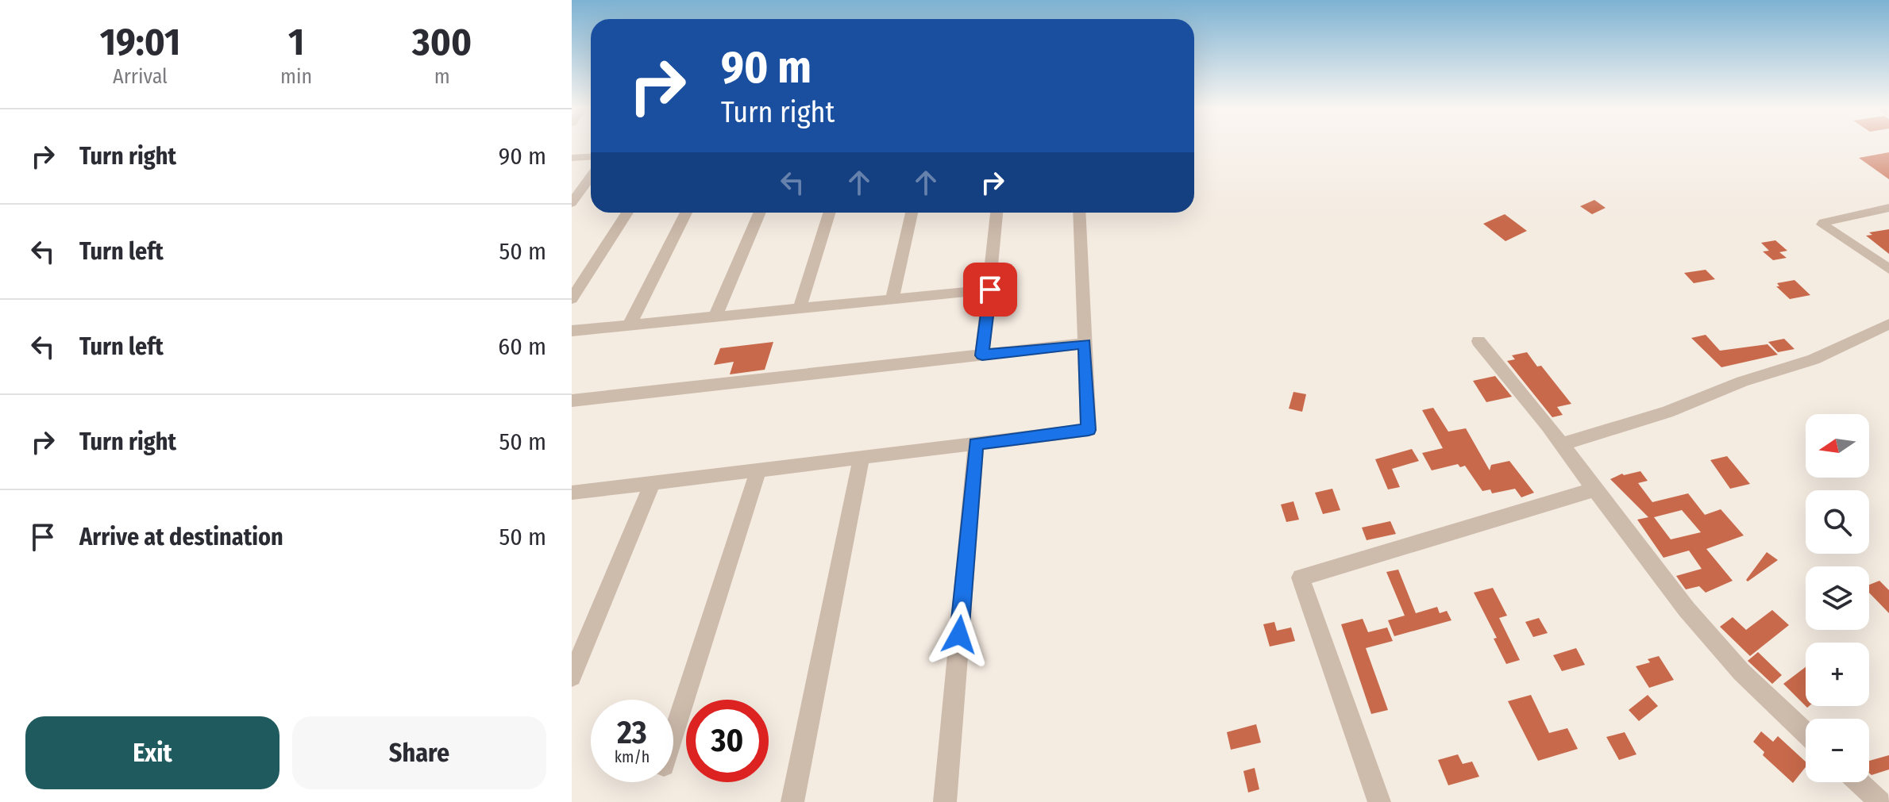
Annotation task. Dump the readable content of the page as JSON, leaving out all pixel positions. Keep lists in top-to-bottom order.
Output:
{
  "north": "left",
  "page": {
    "eta": [
      "19:01",
      "Arrival",
      "1",
      "min",
      "300",
      "m"
    ],
    "turn": ["90 m", "Turn right"],
    "list": [
      {
        "name": "Turn right",
        "value": "90 m"
      },
      {
        "name": "Turn left",
        "value": "50 m"
      },
      {
        "name": "Turn left",
        "value": "60 m"
      },
      {
        "name": "Turn right",
        "value": "50 m"
      },
      {
        "name": "Arrive at destination",
        "value": "50 m"
      }
    ],
    "map_buttons": ["+", "−"],
    "speed": "23 km/h",
    "limit": "30",
    "buttons": ["Exit", "Share"]
  }
}
